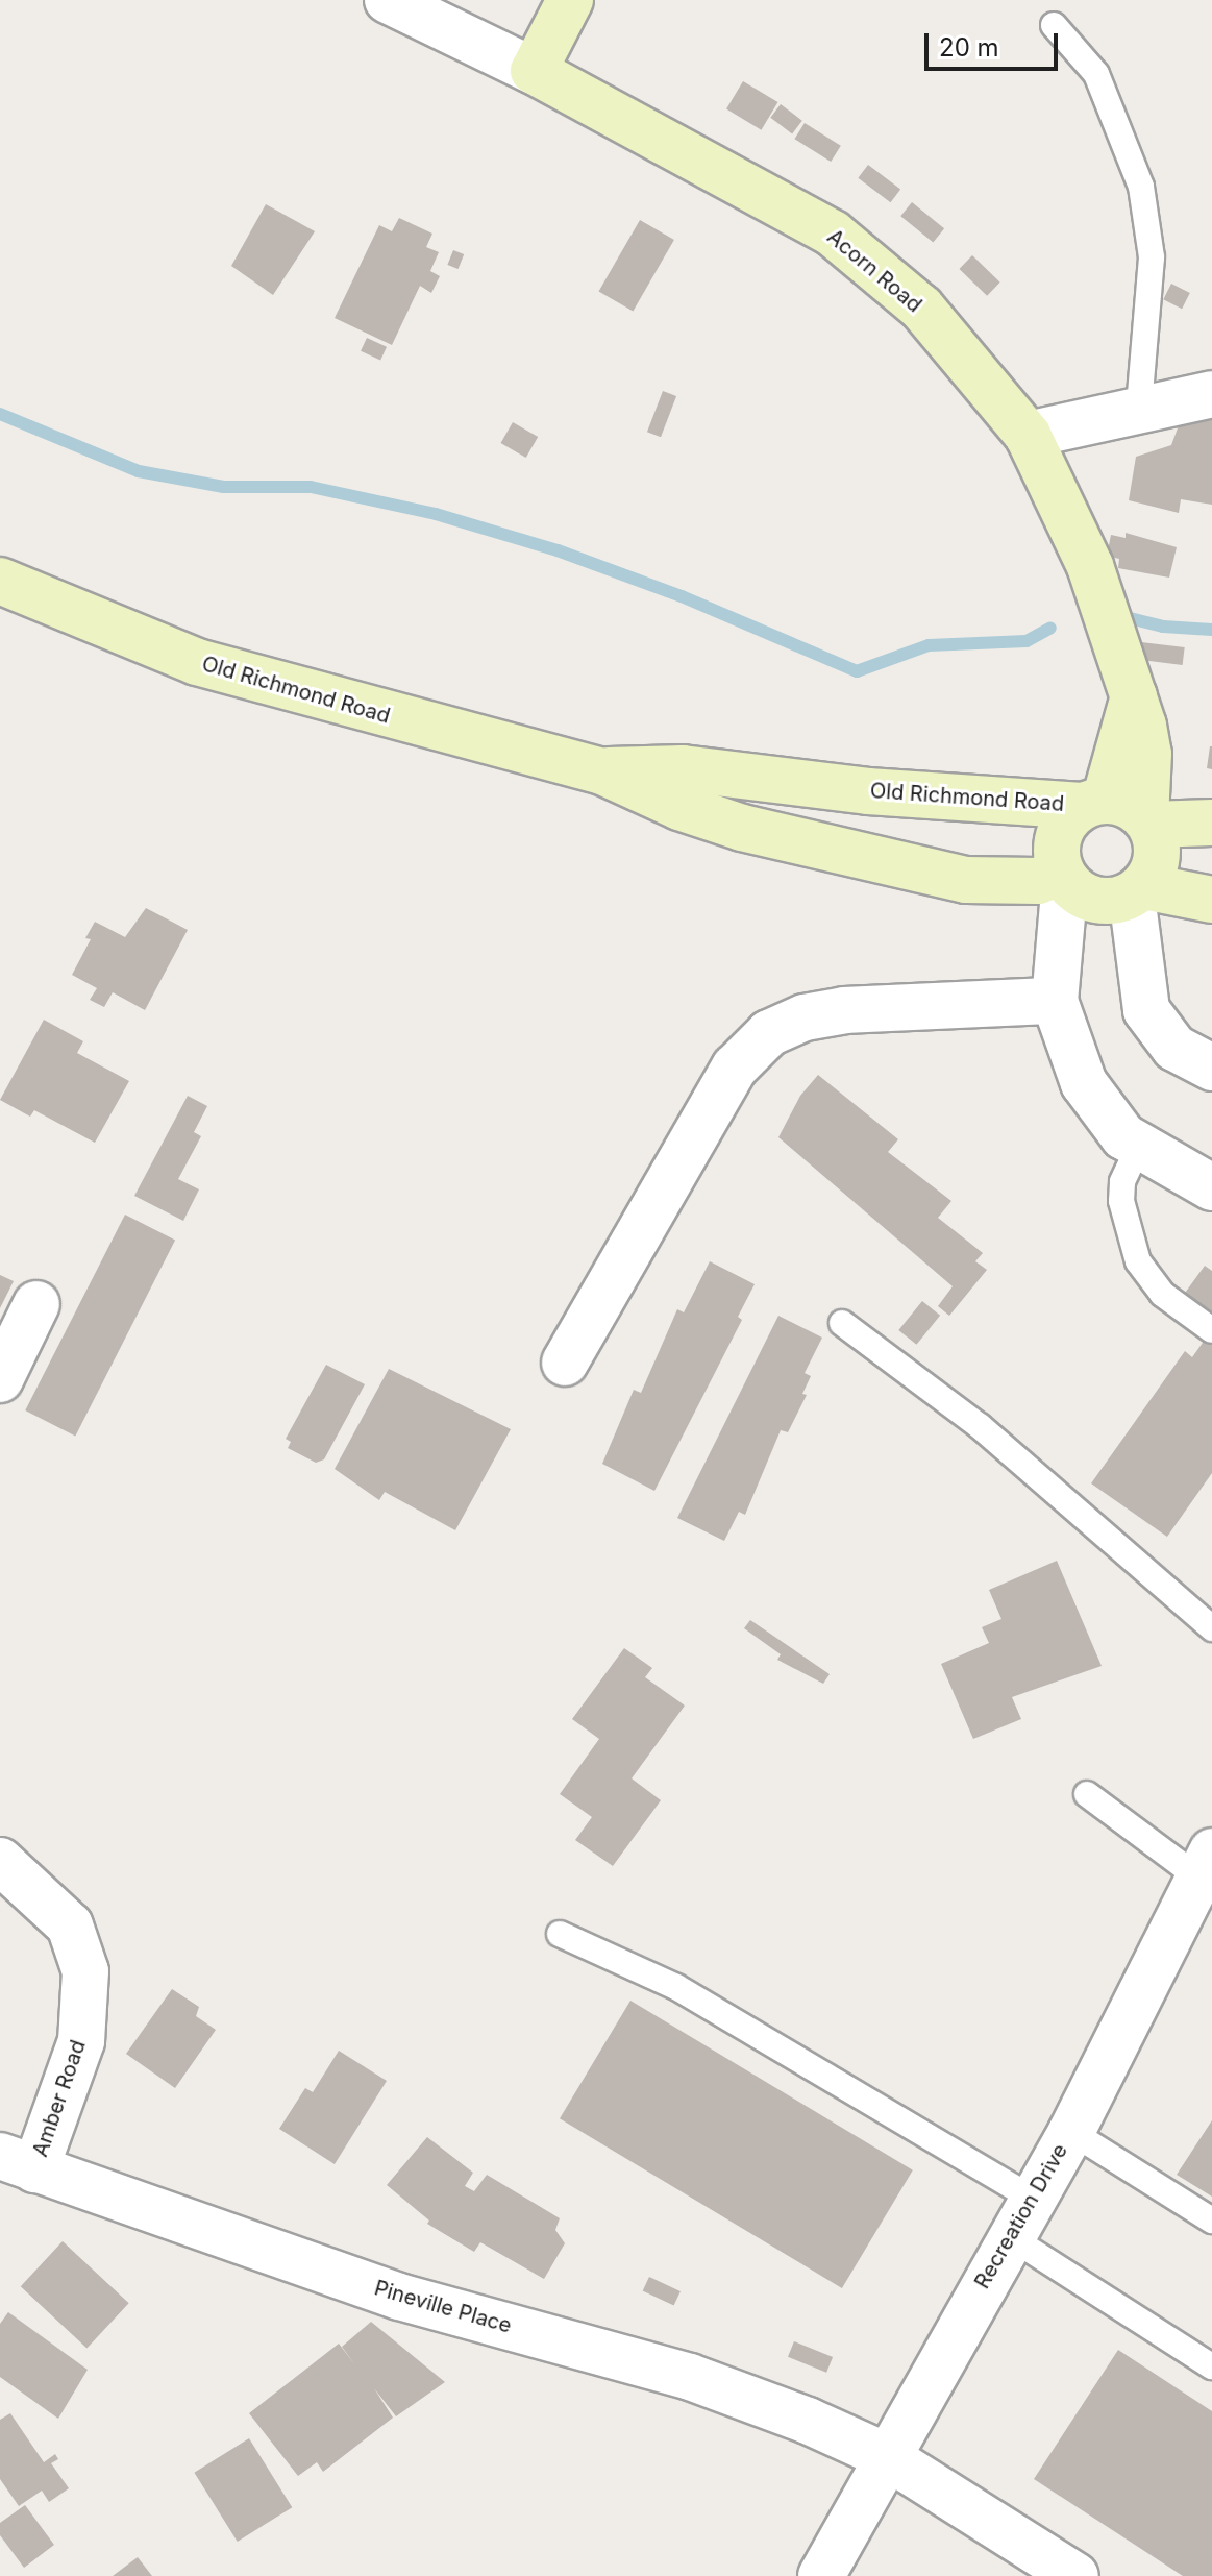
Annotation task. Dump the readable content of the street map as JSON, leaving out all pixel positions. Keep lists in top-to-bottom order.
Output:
{
  "streets": {
    "street": [
      "Acorn Road",
      "Old Richmond Road",
      "Amber Road",
      "Recreation Drive",
      "Pineville Place"
    ]
  },
  "crossings": [
    ["Acorn Road", "Old Richmond Road"],
    ["Amber Road", "Pineville Place"],
    ["Recreation Drive", "Pineville Place"]
  ],
  "scale_bar": "20 m"
}
